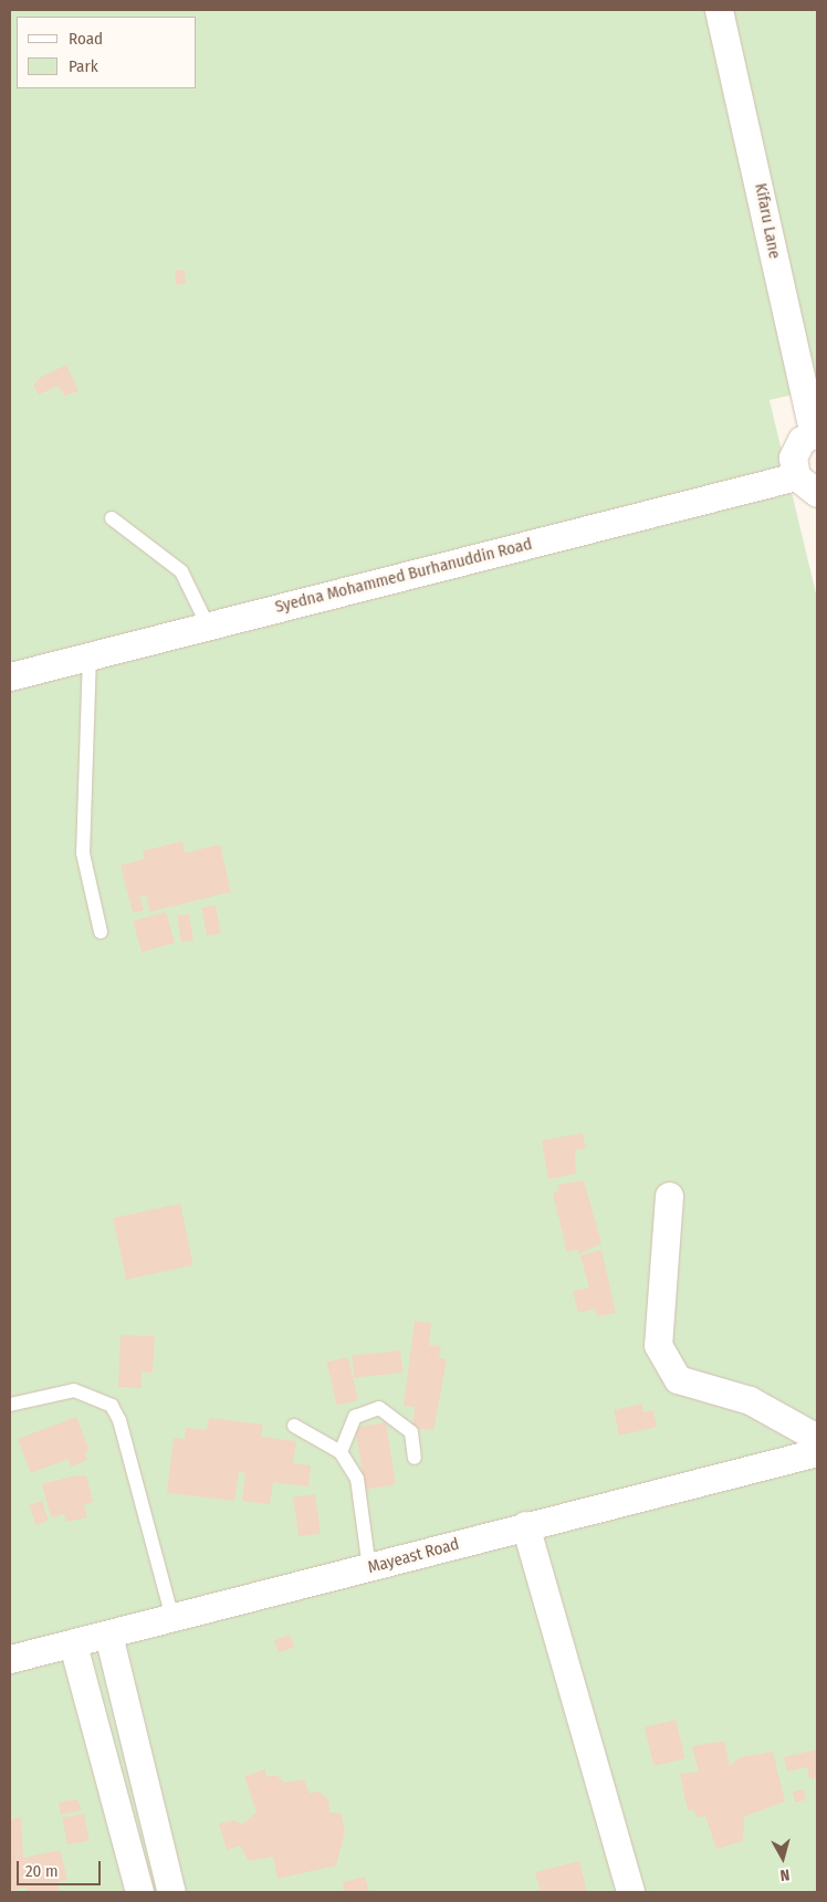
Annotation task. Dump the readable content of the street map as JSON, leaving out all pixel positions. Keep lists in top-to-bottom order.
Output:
{
  "streets": {
    "street": ["Kifaru Lane", "Syedna Mohammed Burhanuddin Road", "Mayeast Road"]
  },
  "legend": ["Road", "Park"],
  "scale_bar": "20 m",
  "north": "bottom"
}
